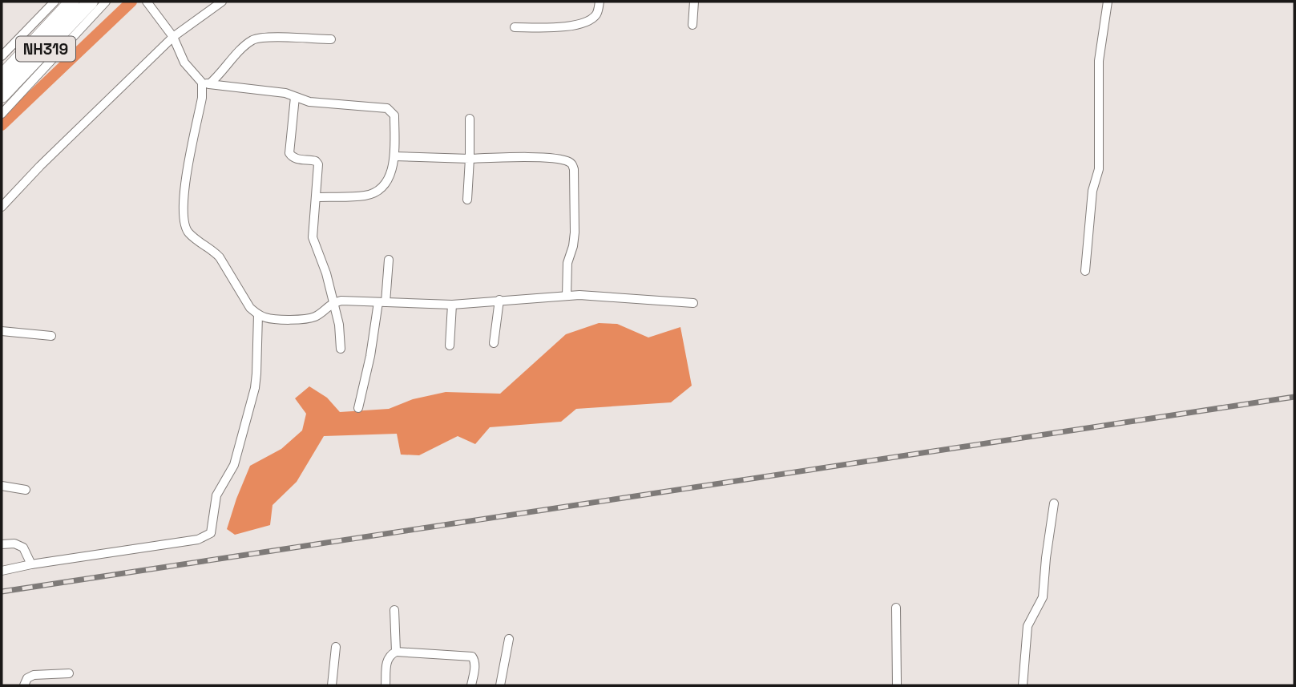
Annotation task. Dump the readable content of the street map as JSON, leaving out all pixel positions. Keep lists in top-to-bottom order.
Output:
{
  "streets": {
    "highway": ["NH319"]
  }
}
